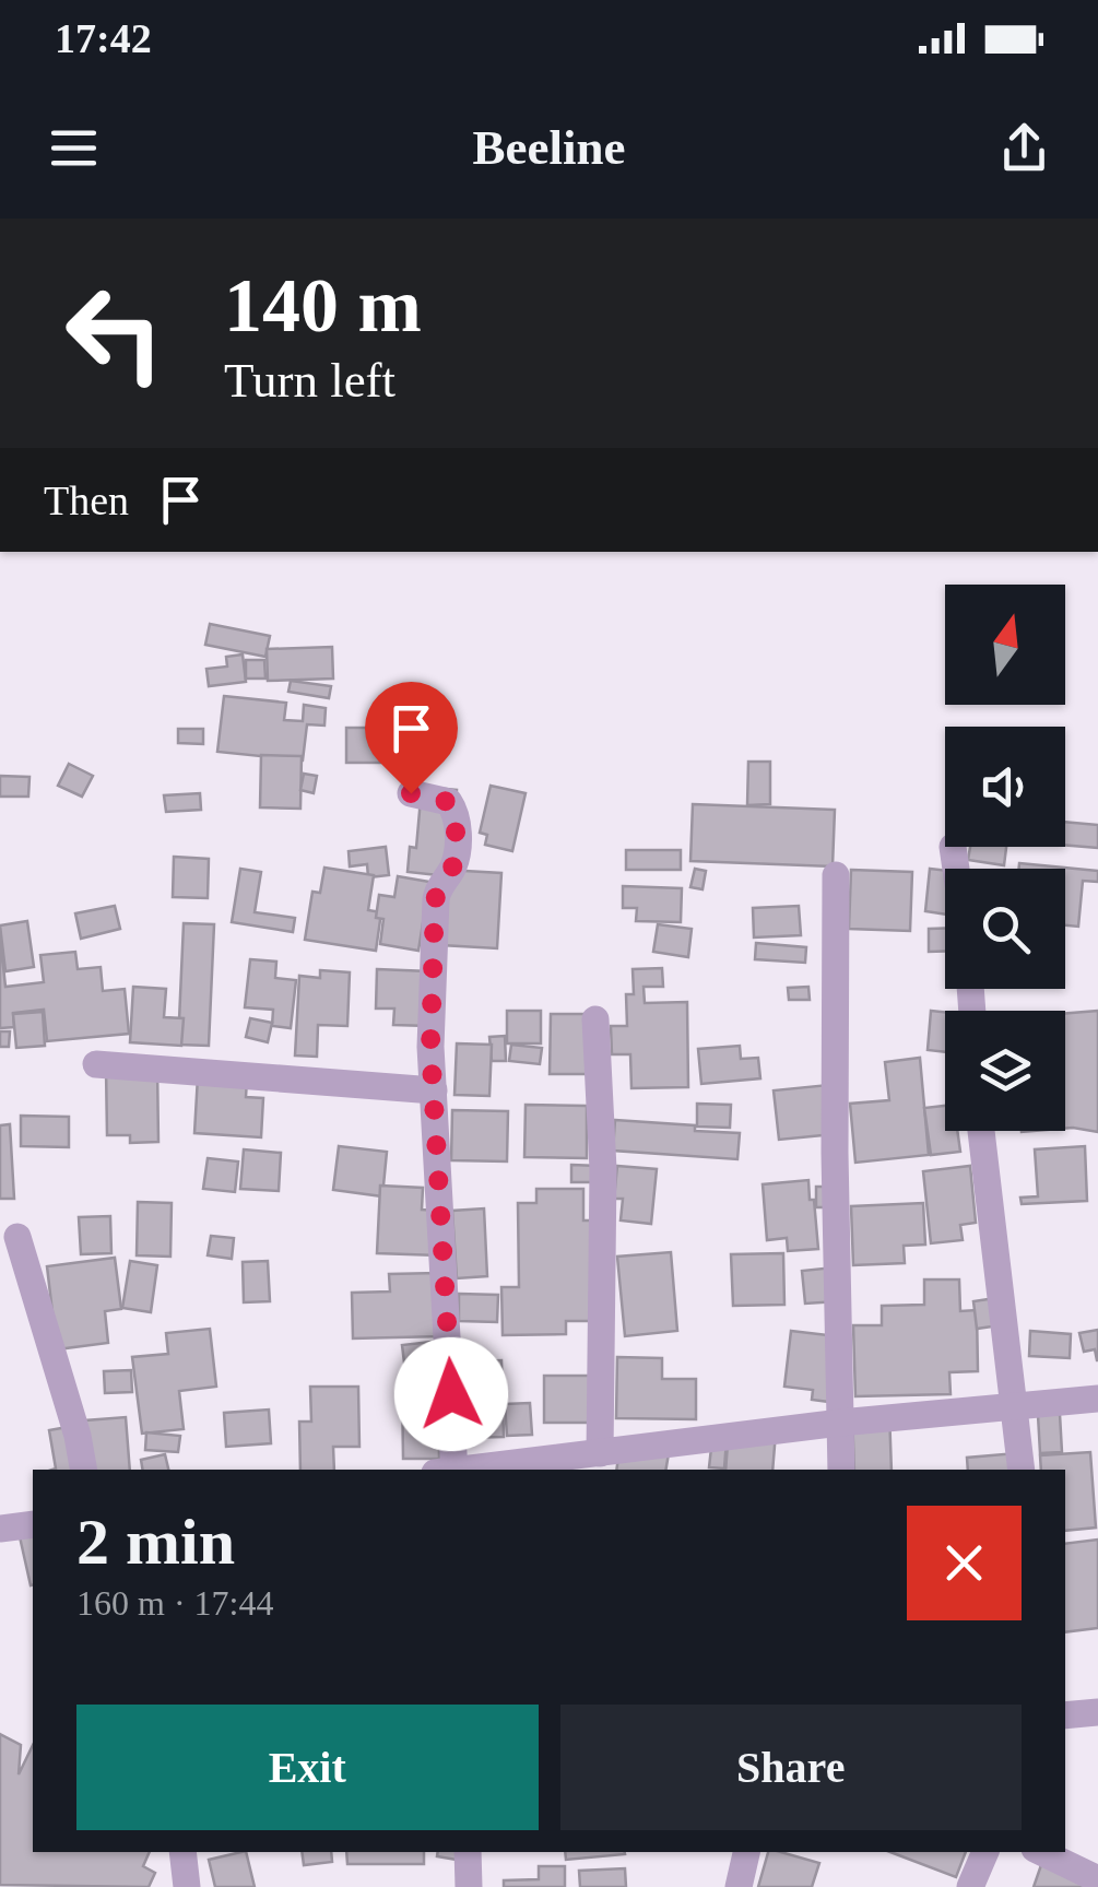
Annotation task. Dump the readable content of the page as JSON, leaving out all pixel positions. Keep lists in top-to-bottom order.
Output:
{
  "north": "top",
  "page": {
    "status": "17:42",
    "header": "Beeline",
    "turn": ["140 m", "Turn left"],
    "then": "Then",
    "heading": ["2 min", "160 m · 17:44"],
    "buttons": ["Exit", "Share"]
  }
}
